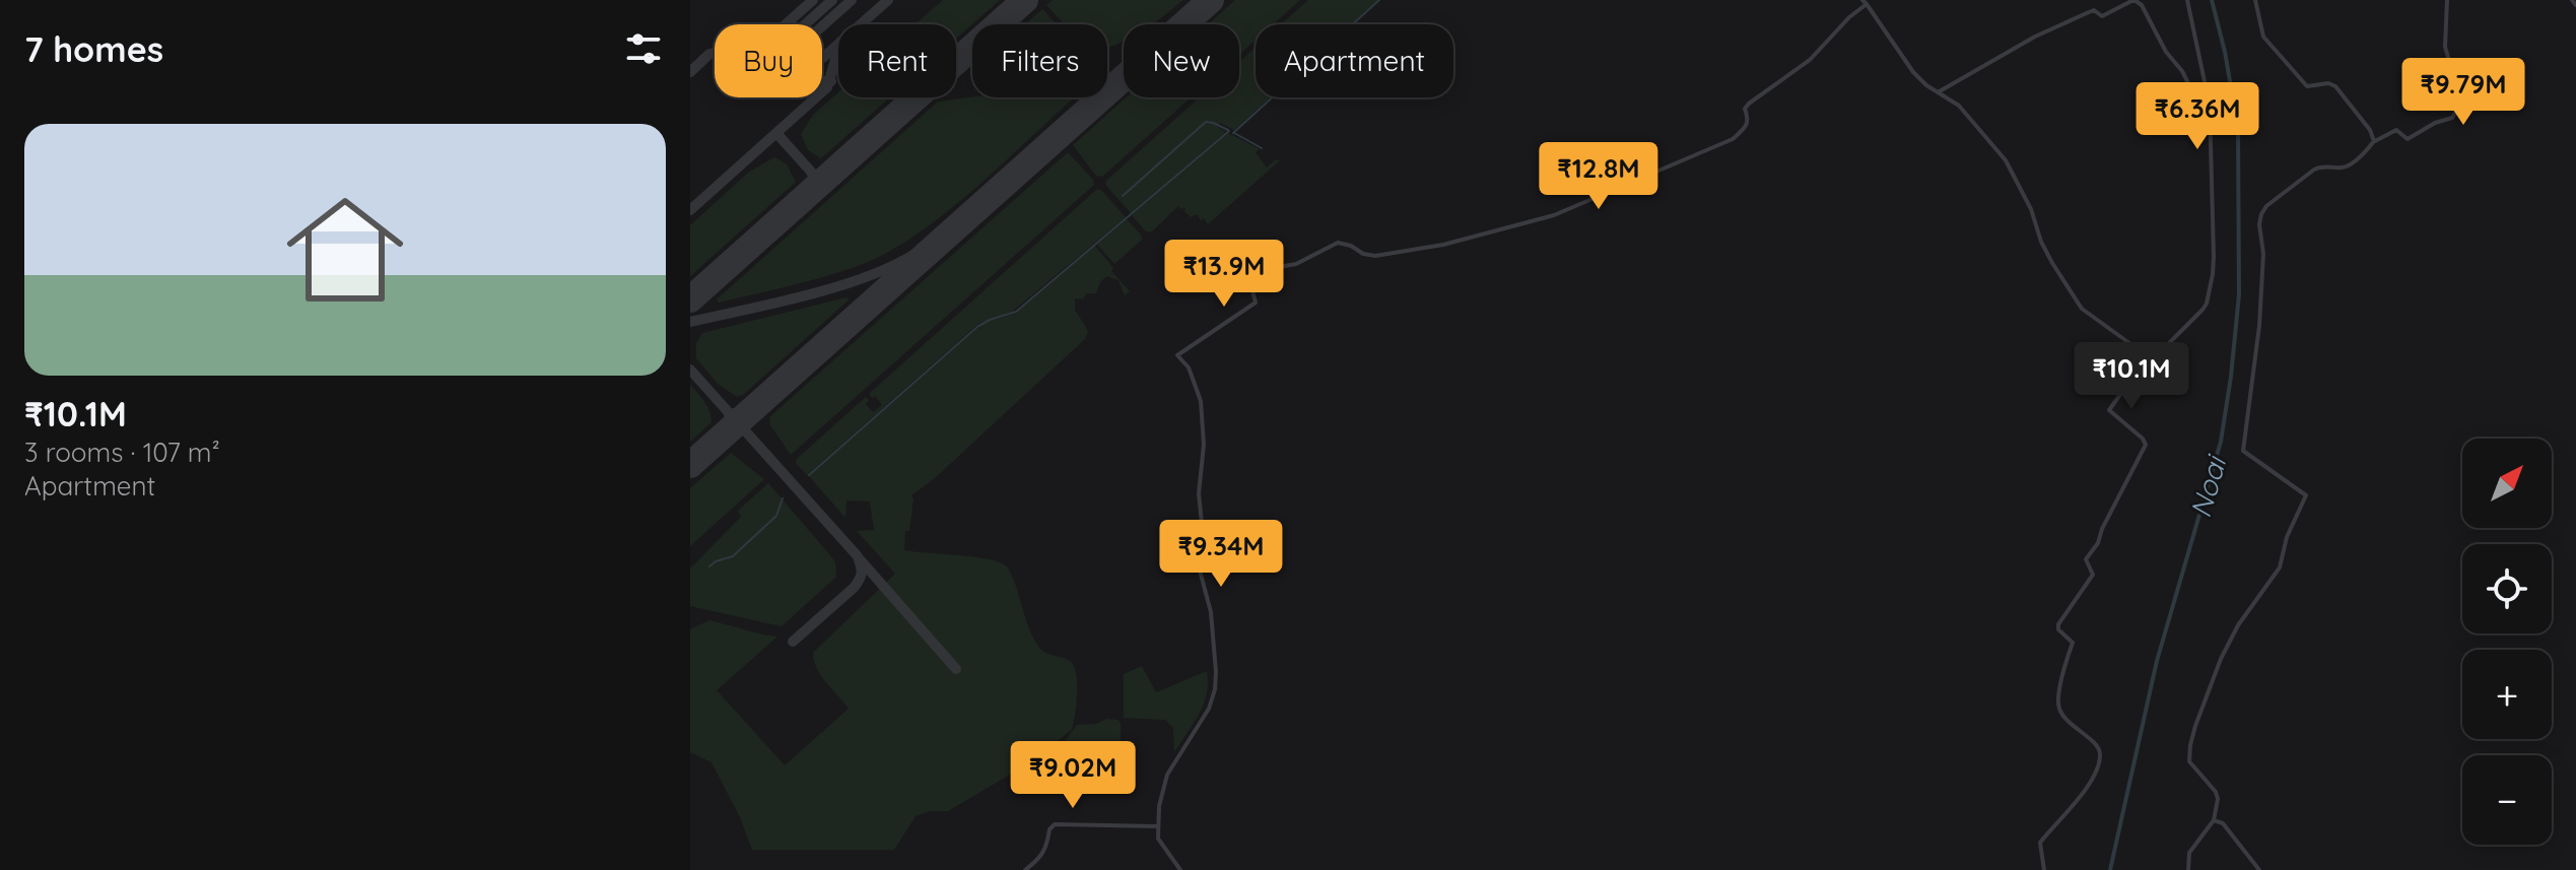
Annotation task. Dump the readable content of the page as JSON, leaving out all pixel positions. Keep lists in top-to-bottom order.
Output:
{
  "water": ["Noai"],
  "north": "top right",
  "page": {
    "heading": "7 homes",
    "chip": [
      "Buy",
      "Rent",
      "Filters",
      "New",
      "Apartment"
    ],
    "price": [
      "₹9.79M",
      "₹6.36M",
      "₹12.8M",
      "₹13.9M",
      "₹10.1M",
      "₹9.34M",
      "₹9.02M"
    ],
    "list": [
      {
        "name": "₹10.1M",
        "note": "3 rooms · 107 m² · Apartment"
      }
    ],
    "map_buttons": ["+", "−"]
  }
}
